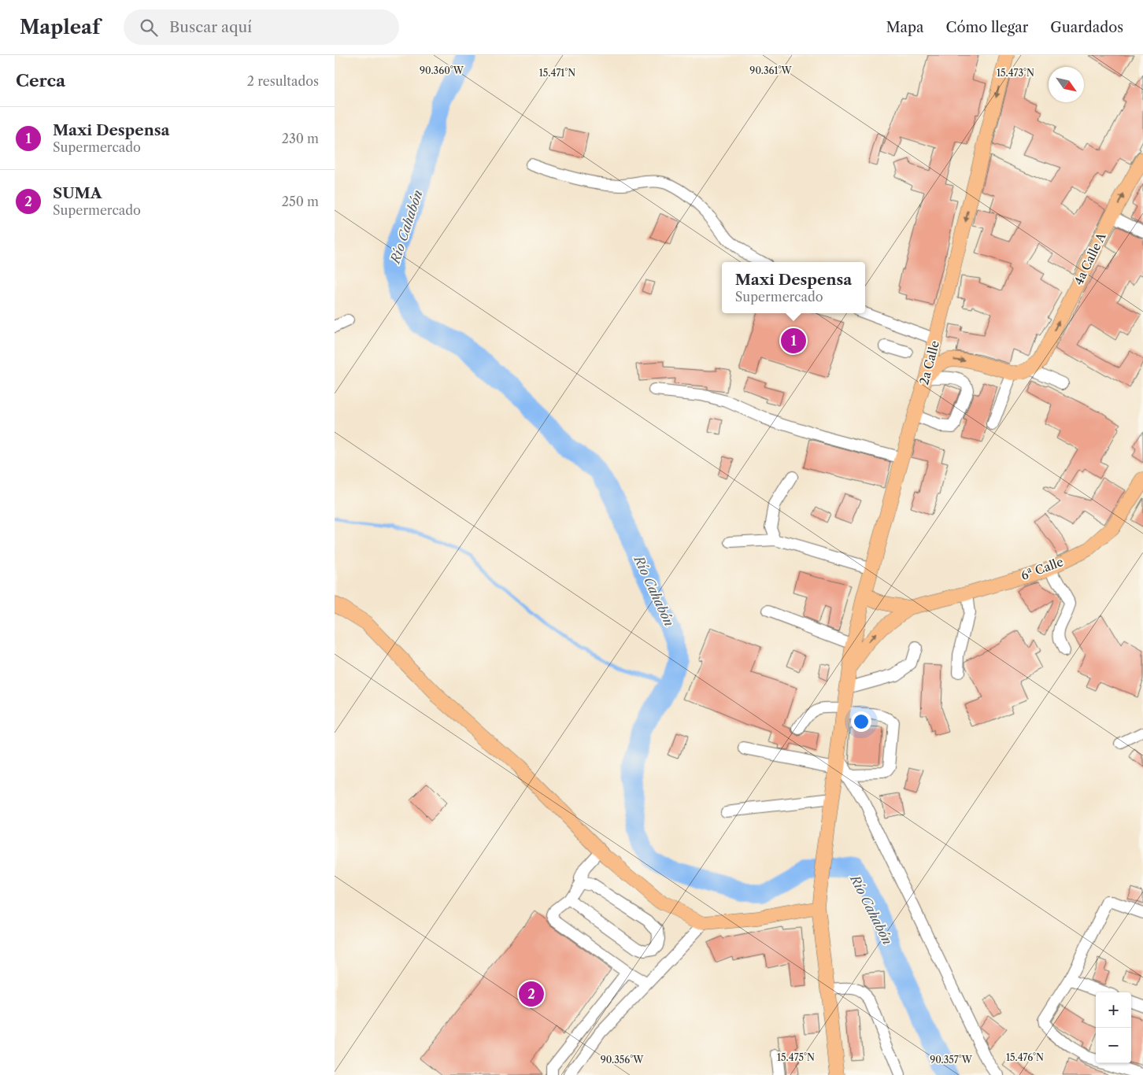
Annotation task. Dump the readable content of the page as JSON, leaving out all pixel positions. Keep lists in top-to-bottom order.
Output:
{
  "streets": {
    "main road": ["4a Calle A", "2a Calle", "6ª Calle"]
  },
  "crossings": [
    ["2a Calle", "6ª Calle"]
  ],
  "one_way": ["4a Calle A"],
  "water": ["Río Cahabón"],
  "north": "bottom right",
  "page": {
    "header": "Mapleaf",
    "search": "Buscar aquí",
    "nav": ["Mapa", "Cómo llegar", "Guardados"],
    "heading": ["Cerca", "2 resultados"],
    "list": [
      {
        "mark": "1",
        "name": "Maxi Despensa",
        "note": "Supermercado",
        "value": "230 m"
      },
      {
        "mark": "2",
        "name": "SUMA",
        "note": "Supermercado",
        "value": "250 m"
      }
    ],
    "popup": ["Maxi Despensa", "Supermercado"],
    "pins": ["1", "2"],
    "map_buttons": ["+", "−"]
  },
  "coordinates": [
    "90.360°W",
    "90.361°W",
    "15.471°N",
    "15.473°N",
    "15.475°N",
    "15.476°N",
    "90.356°W",
    "90.357°W"
  ]
}
